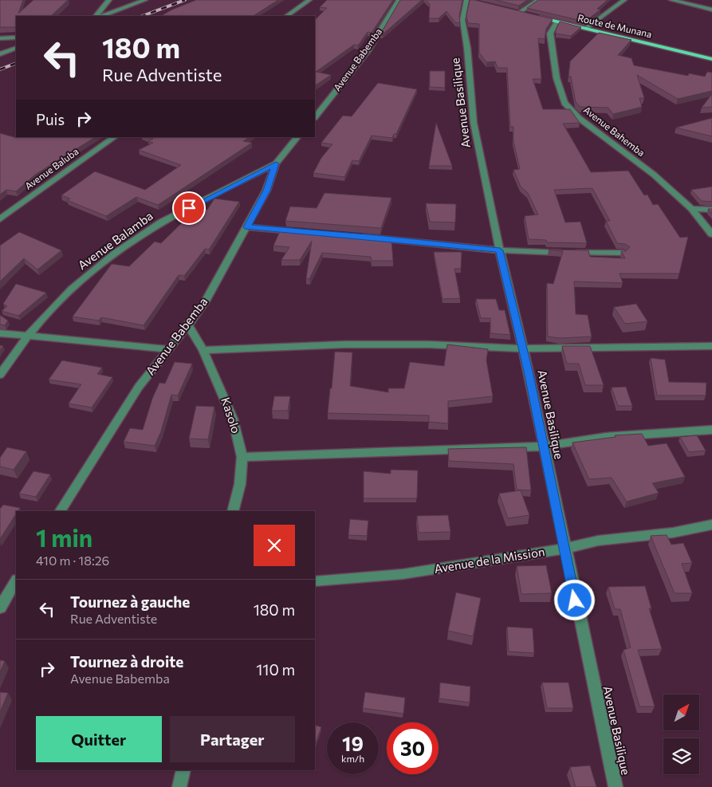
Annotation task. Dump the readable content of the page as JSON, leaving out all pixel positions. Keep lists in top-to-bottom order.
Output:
{
  "streets": {
    "main road": ["Route de Munana"],
    "street": [
      "Avenue Babemba",
      "Avenue Basilique",
      "Avenue Bahemba",
      "Avenue Baluba",
      "Avenue Balamba",
      "Kasolo",
      "Avenue de la Mission"
    ]
  },
  "crossings": [
    ["Route de Munana", "Avenue Bahemba"],
    ["Avenue Babemba", "Avenue Balamba"],
    ["Avenue Babemba", "Kasolo"],
    ["Avenue Basilique", "Avenue de la Mission"]
  ],
  "north": "top right",
  "page": {
    "turn": ["180 m", "Rue Adventiste"],
    "then": "Puis",
    "heading": ["1 min", "410 m · 18:26"],
    "list": [
      {
        "name": "Tournez à gauche",
        "note": "Rue Adventiste",
        "value": "180 m"
      },
      {
        "name": "Tournez à droite",
        "note": "Avenue Babemba",
        "value": "110 m"
      }
    ],
    "buttons": ["Quitter", "Partager"],
    "speed": "19 km/h",
    "limit": "30"
  }
}
